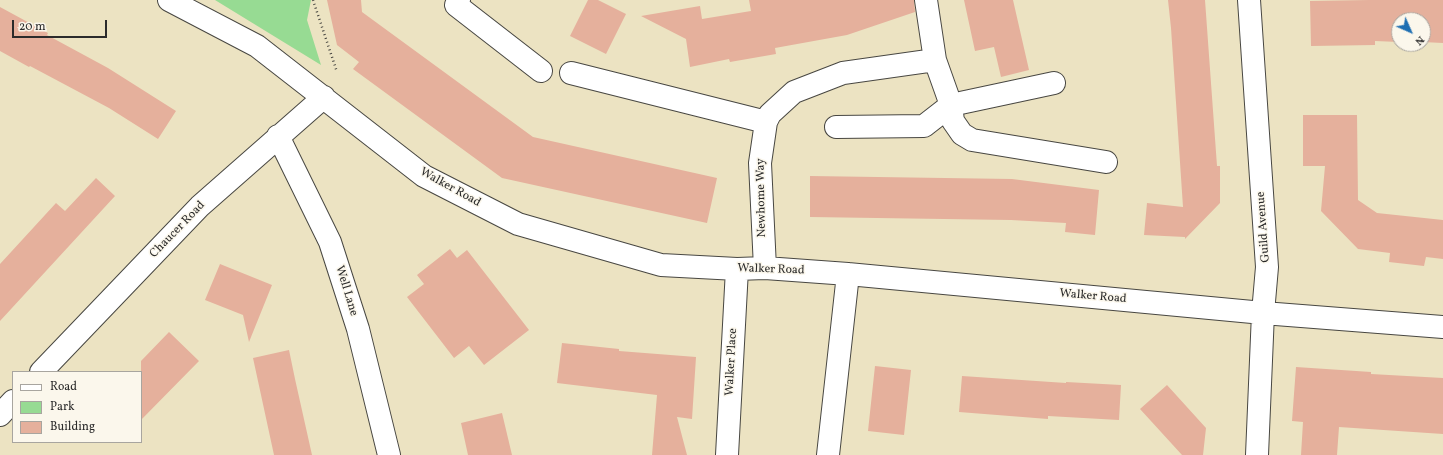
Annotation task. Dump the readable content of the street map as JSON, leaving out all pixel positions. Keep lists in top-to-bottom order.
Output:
{
  "streets": {
    "street": [
      "Walker Road",
      "Newhome Way",
      "Guild Avenue",
      "Chaucer Road",
      "Well Lane",
      "Walker Place"
    ]
  },
  "crossings": [
    ["Walker Road", "Newhome Way"],
    ["Walker Road", "Guild Avenue"],
    ["Walker Road", "Chaucer Road"],
    ["Walker Road", "Walker Place"],
    ["Chaucer Road", "Well Lane"]
  ],
  "legend": ["Road", "Park", "Building"],
  "scale_bar": "20 m",
  "north": "bottom right"
}
